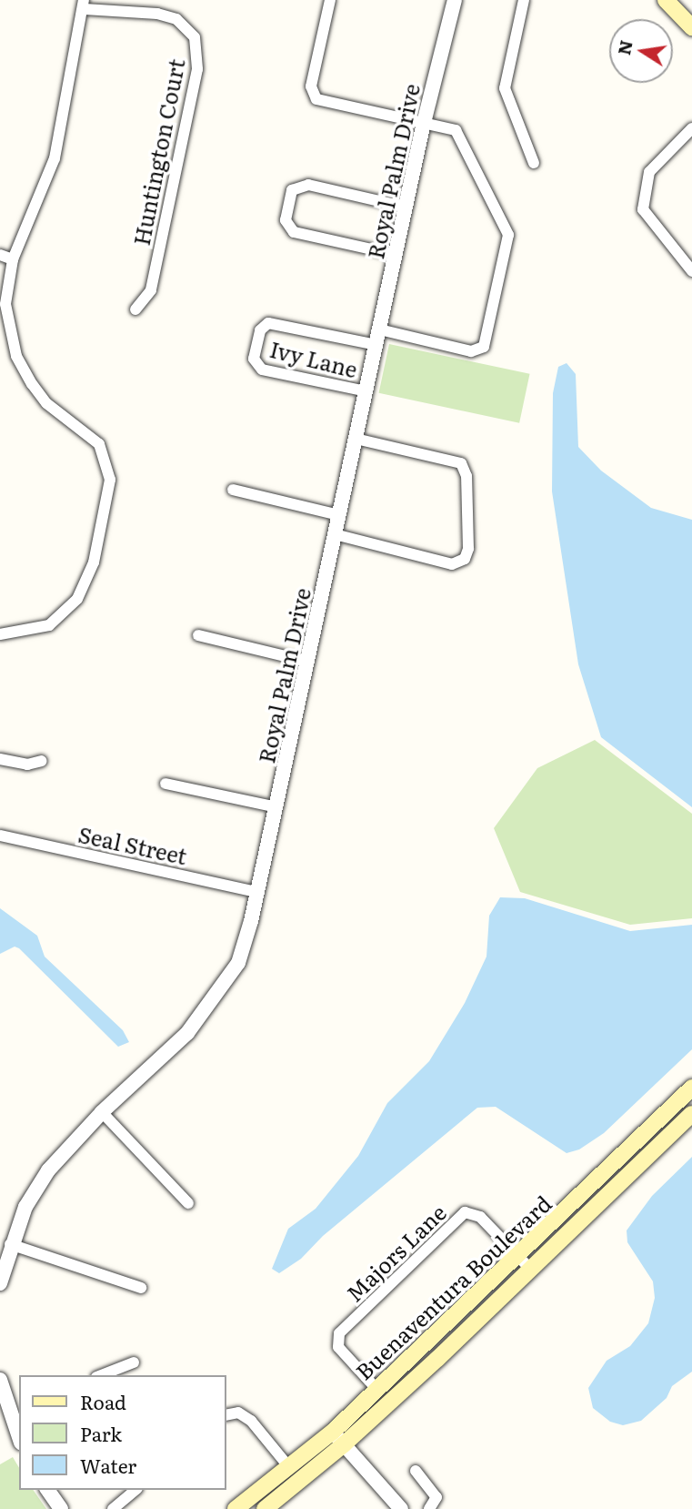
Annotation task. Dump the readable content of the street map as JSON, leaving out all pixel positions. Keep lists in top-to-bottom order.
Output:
{
  "streets": {
    "main road": ["Buenaventura Boulevard"],
    "street": [
      "Huntington Court",
      "Royal Palm Drive",
      "Ivy Lane",
      "Seal Street",
      "Majors Lane"
    ]
  },
  "crossings": [
    ["Royal Palm Drive", "Ivy Lane"],
    ["Royal Palm Drive", "Seal Street"],
    ["Majors Lane", "Buenaventura Boulevard"]
  ],
  "legend": ["Road", "Park", "Water"],
  "north": "left"
}
